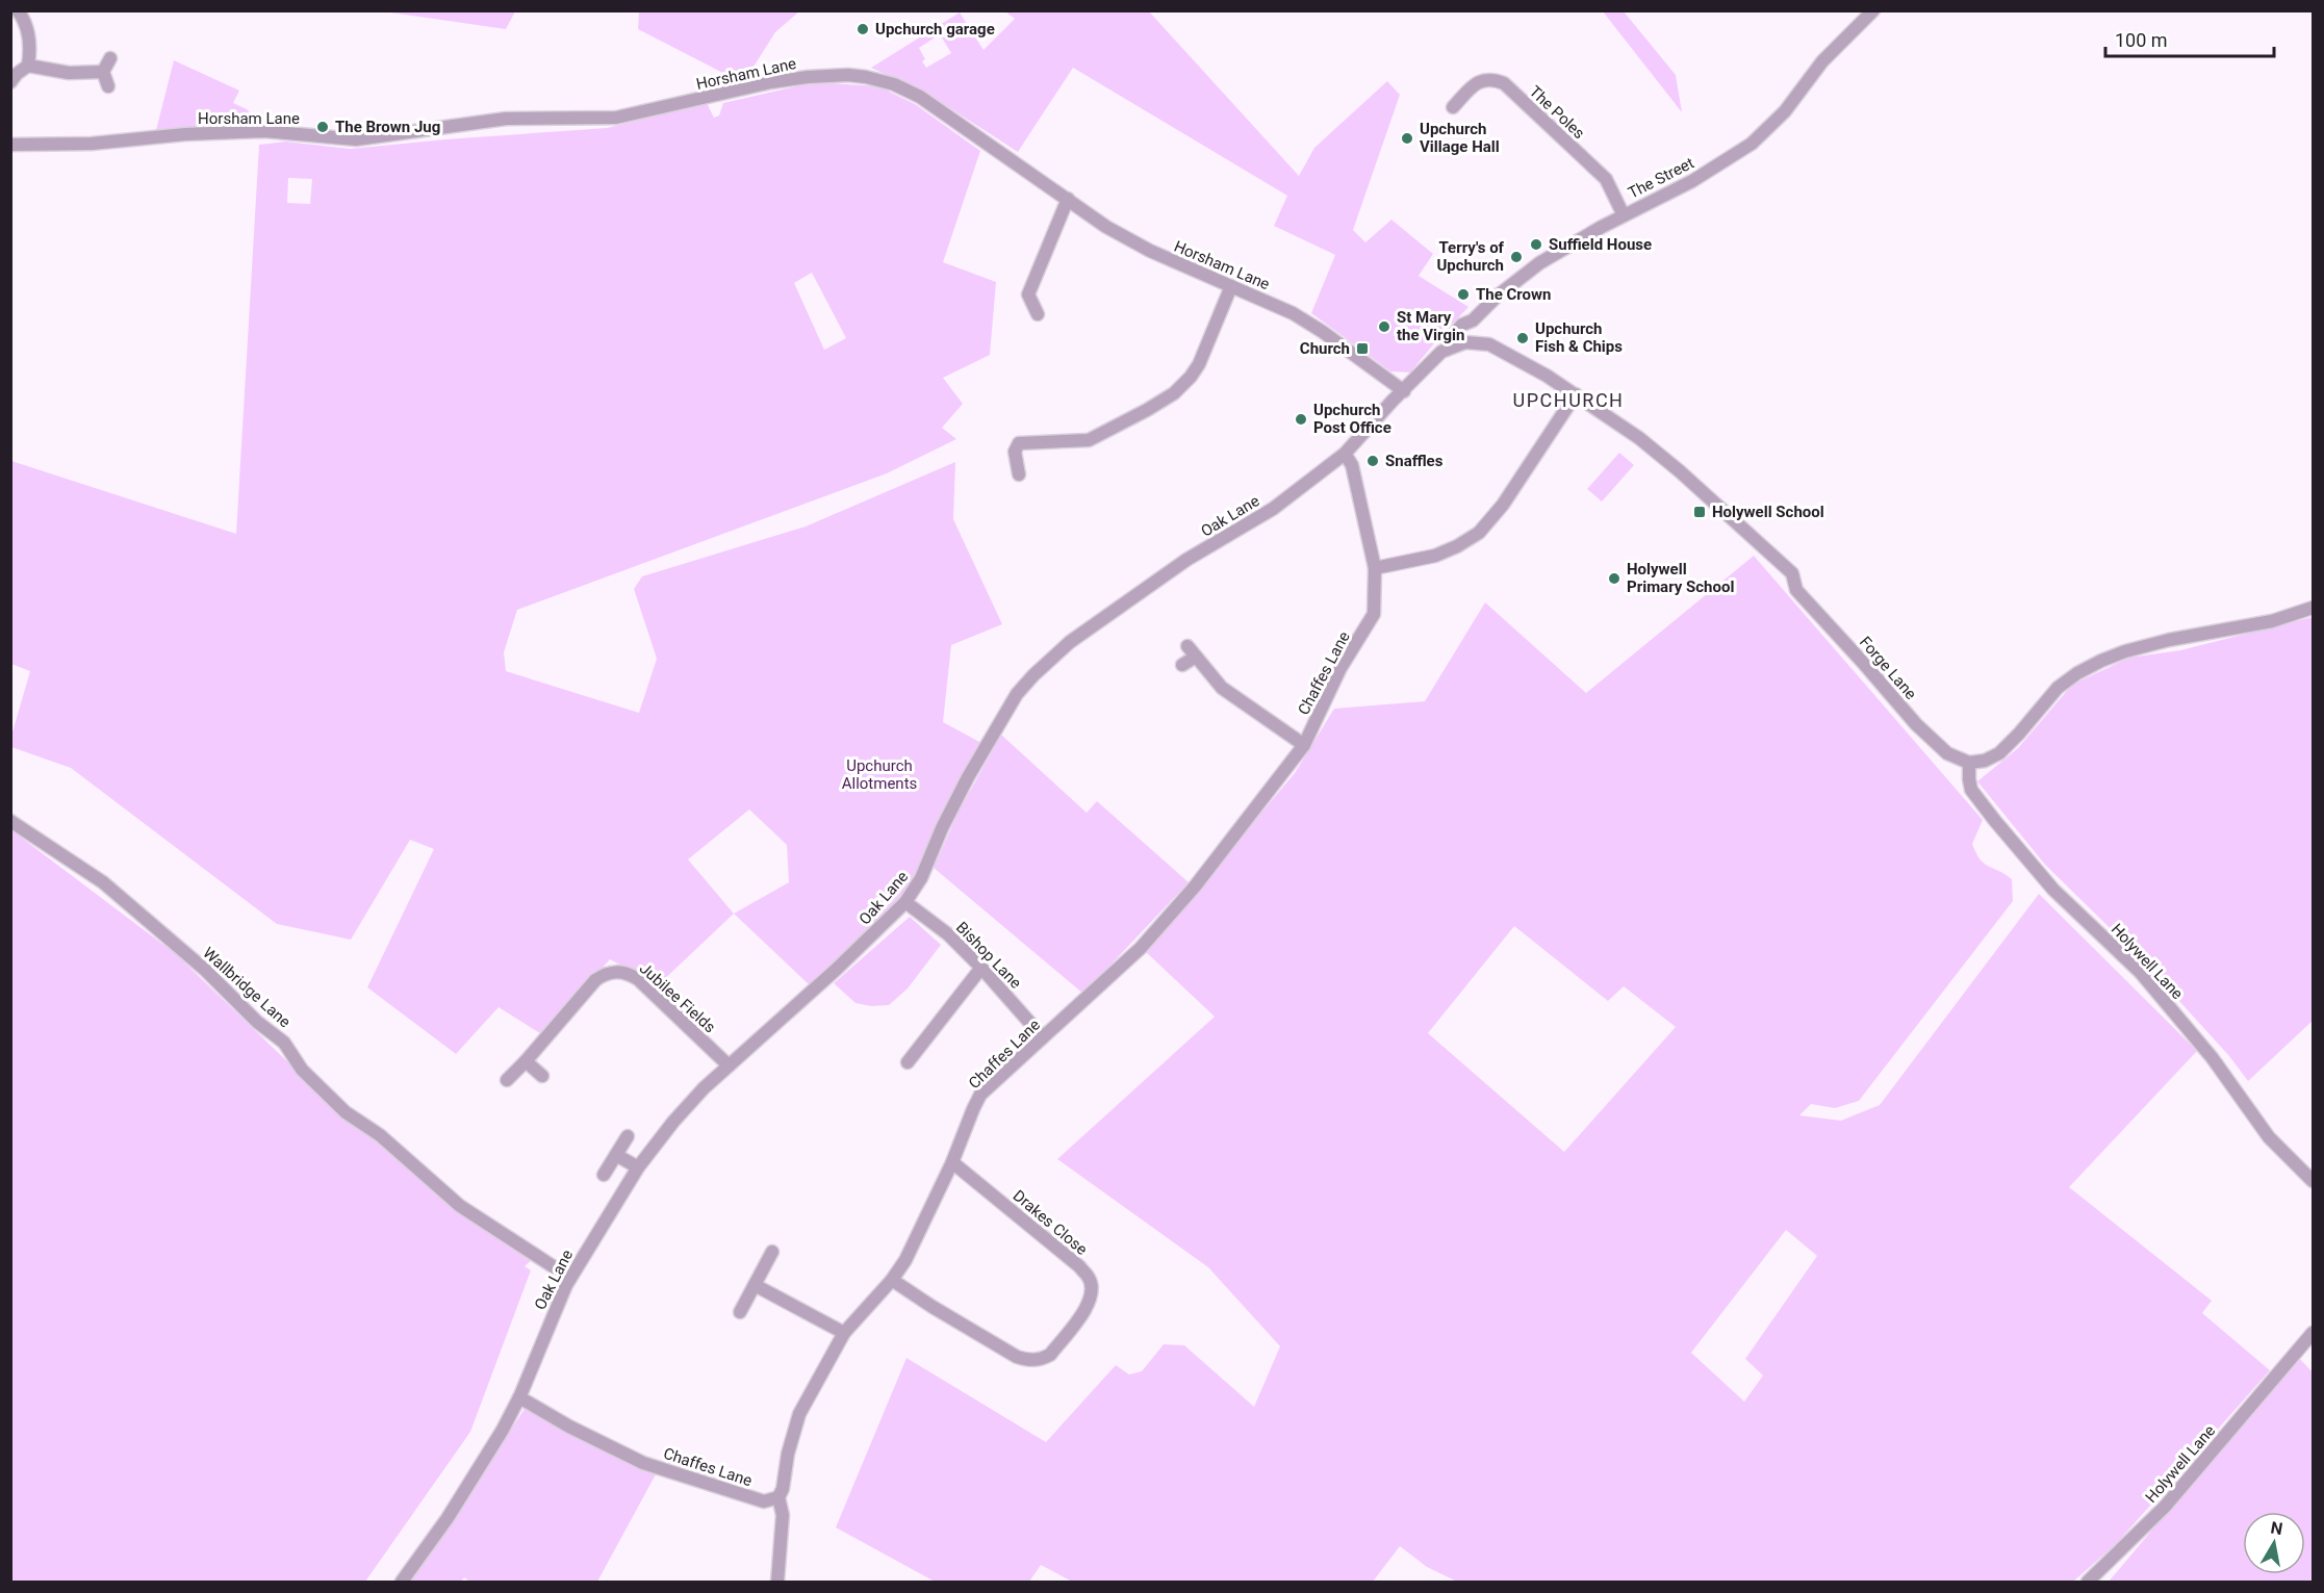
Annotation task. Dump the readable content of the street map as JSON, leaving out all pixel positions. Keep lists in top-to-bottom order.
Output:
{
  "streets": {
    "street": [
      "Horsham Lane",
      "The Poles",
      "The Street",
      "Oak Lane",
      "Forge Lane",
      "Chaffes Lane",
      "Bishop Lane",
      "Holywell Lane",
      "Wallbridge Lane",
      "Jubilee Fields",
      "Drakes Close"
    ]
  },
  "crossings": [
    ["Horsham Lane", "Oak Lane"],
    ["The Poles", "The Street"],
    ["The Street", "Oak Lane"],
    ["Oak Lane", "Forge Lane"],
    ["Oak Lane", "Chaffes Lane"],
    ["Oak Lane", "Bishop Lane"],
    ["Oak Lane", "Wallbridge Lane"],
    ["Oak Lane", "Jubilee Fields"],
    ["Forge Lane", "Holywell Lane"],
    ["Chaffes Lane", "Bishop Lane"],
    ["Chaffes Lane", "Drakes Close"]
  ],
  "districts": ["UPCHURCH"],
  "parks": ["Upchurch Allotments"],
  "places": {
    "other": [
      "Upchurch garage",
      "The Brown Jug",
      "Upchurch Village Hall",
      "Suffield House",
      "Terry's of Upchurch",
      "The Crown",
      "St Mary the Virgin",
      "Upchurch Fish & Chips",
      "Upchurch Post Office",
      "Snaffles",
      "Holywell Primary School"
    ],
    "transit": ["Church", "Holywell School"]
  },
  "scale_bar": "100 m",
  "north": "top"
}
